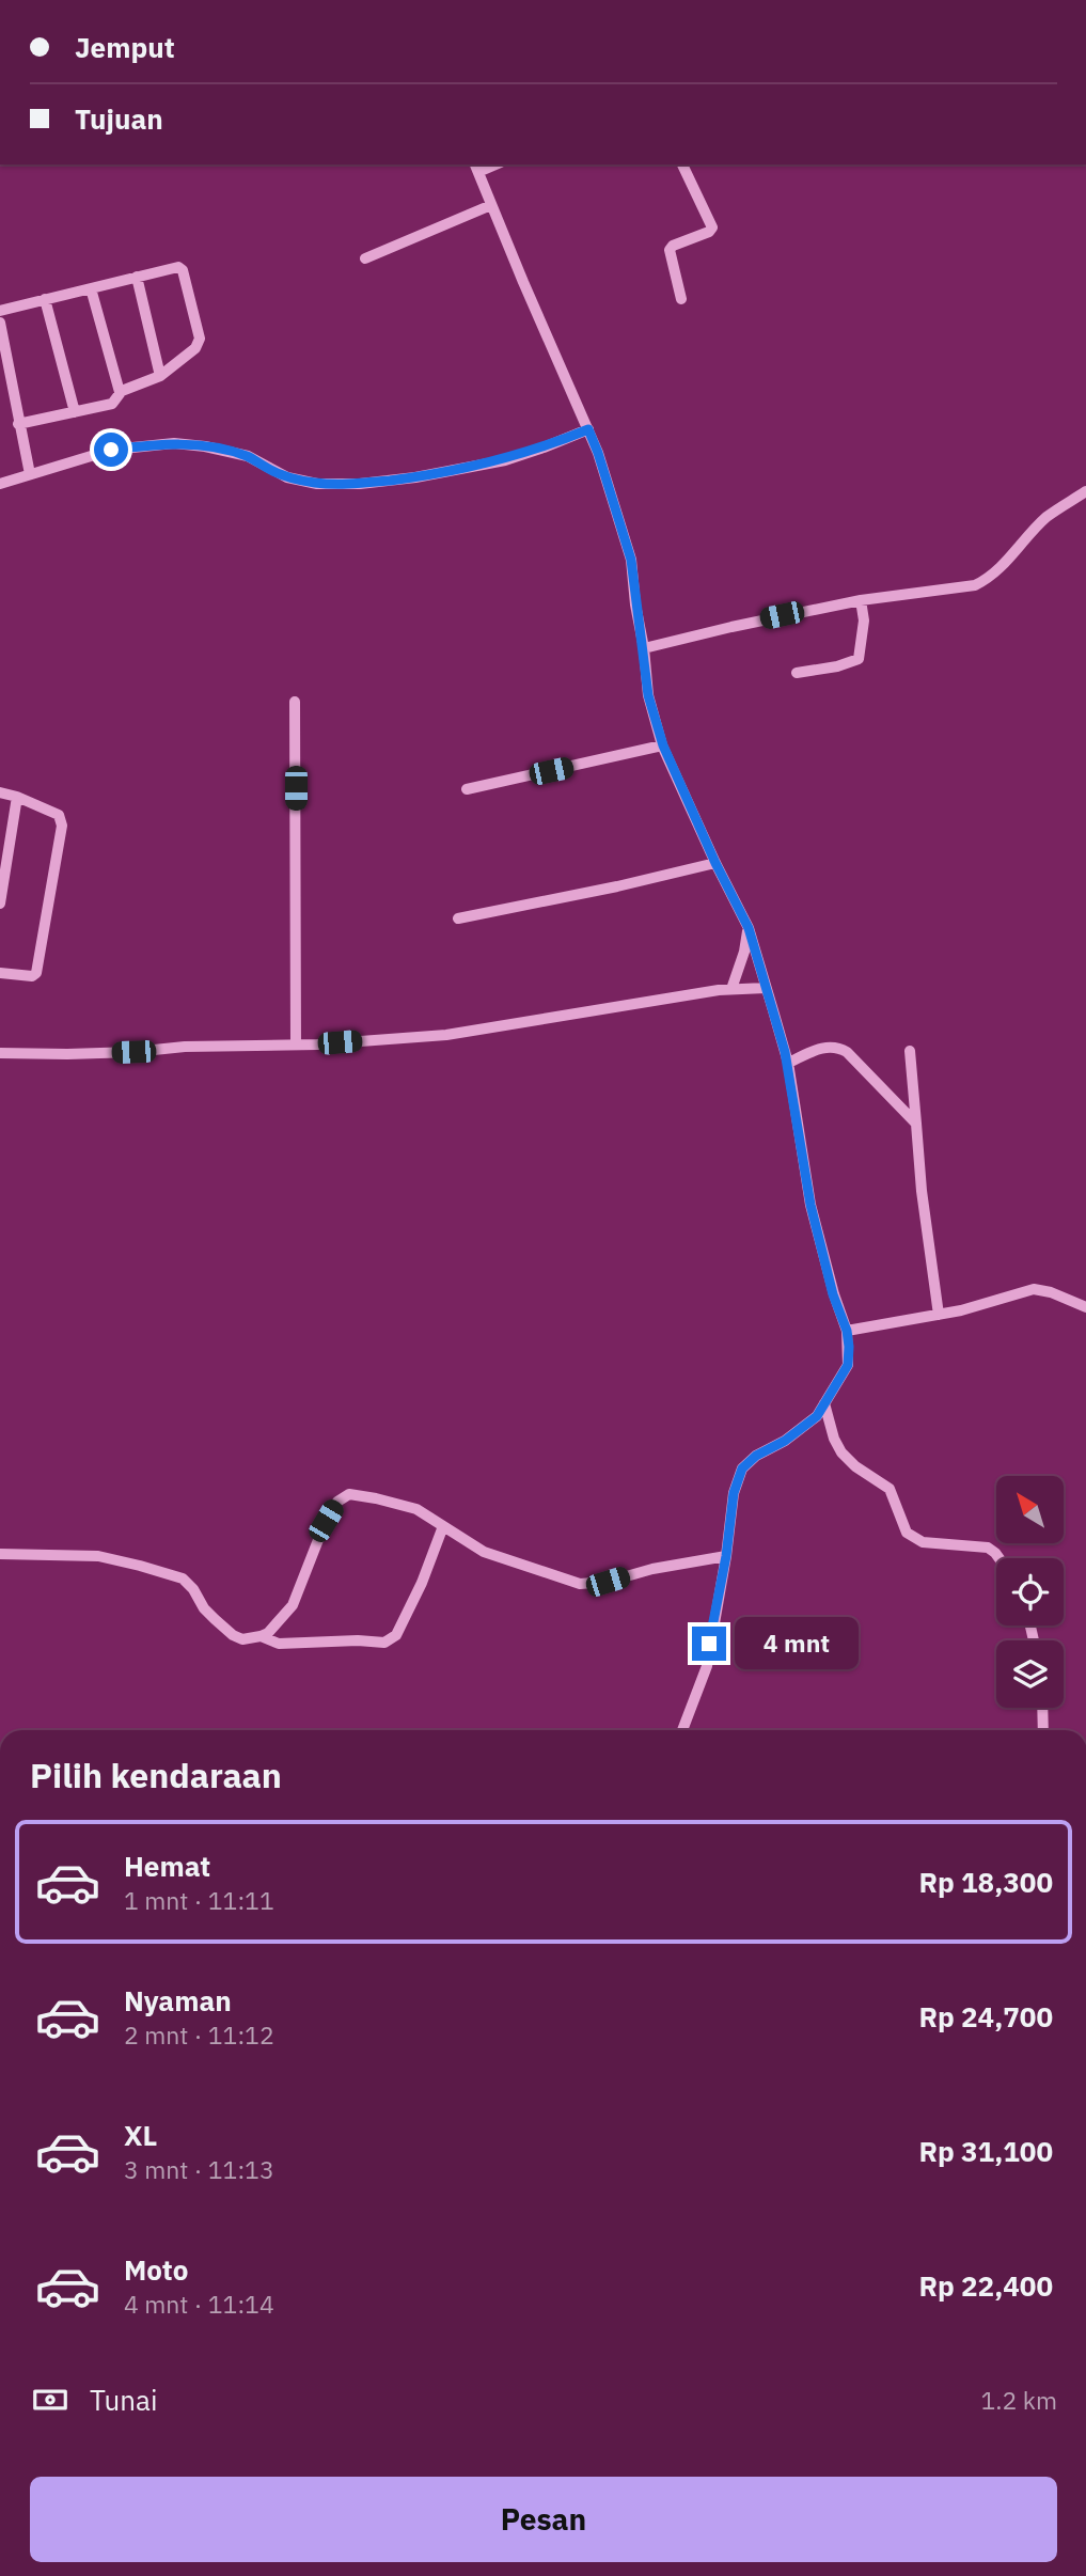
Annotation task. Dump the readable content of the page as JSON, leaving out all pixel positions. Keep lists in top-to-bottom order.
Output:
{
  "north": "top left",
  "page": {
    "banner": ["Jemput", "Tujuan"],
    "bubble": "4 mnt",
    "heading": "Pilih kendaraan",
    "list": [
      {
        "name": "Hemat",
        "note": "1 mnt · 11:11",
        "value": "Rp 18,300"
      },
      {
        "name": "Nyaman",
        "note": "2 mnt · 11:12",
        "value": "Rp 24,700"
      },
      {
        "name": "XL",
        "note": "3 mnt · 11:13",
        "value": "Rp 31,100"
      },
      {
        "name": "Moto",
        "note": "4 mnt · 11:14",
        "value": "Rp 22,400"
      }
    ],
    "pay": ["Tunai", "1.2 km"],
    "buttons": "Pesan"
  }
}
